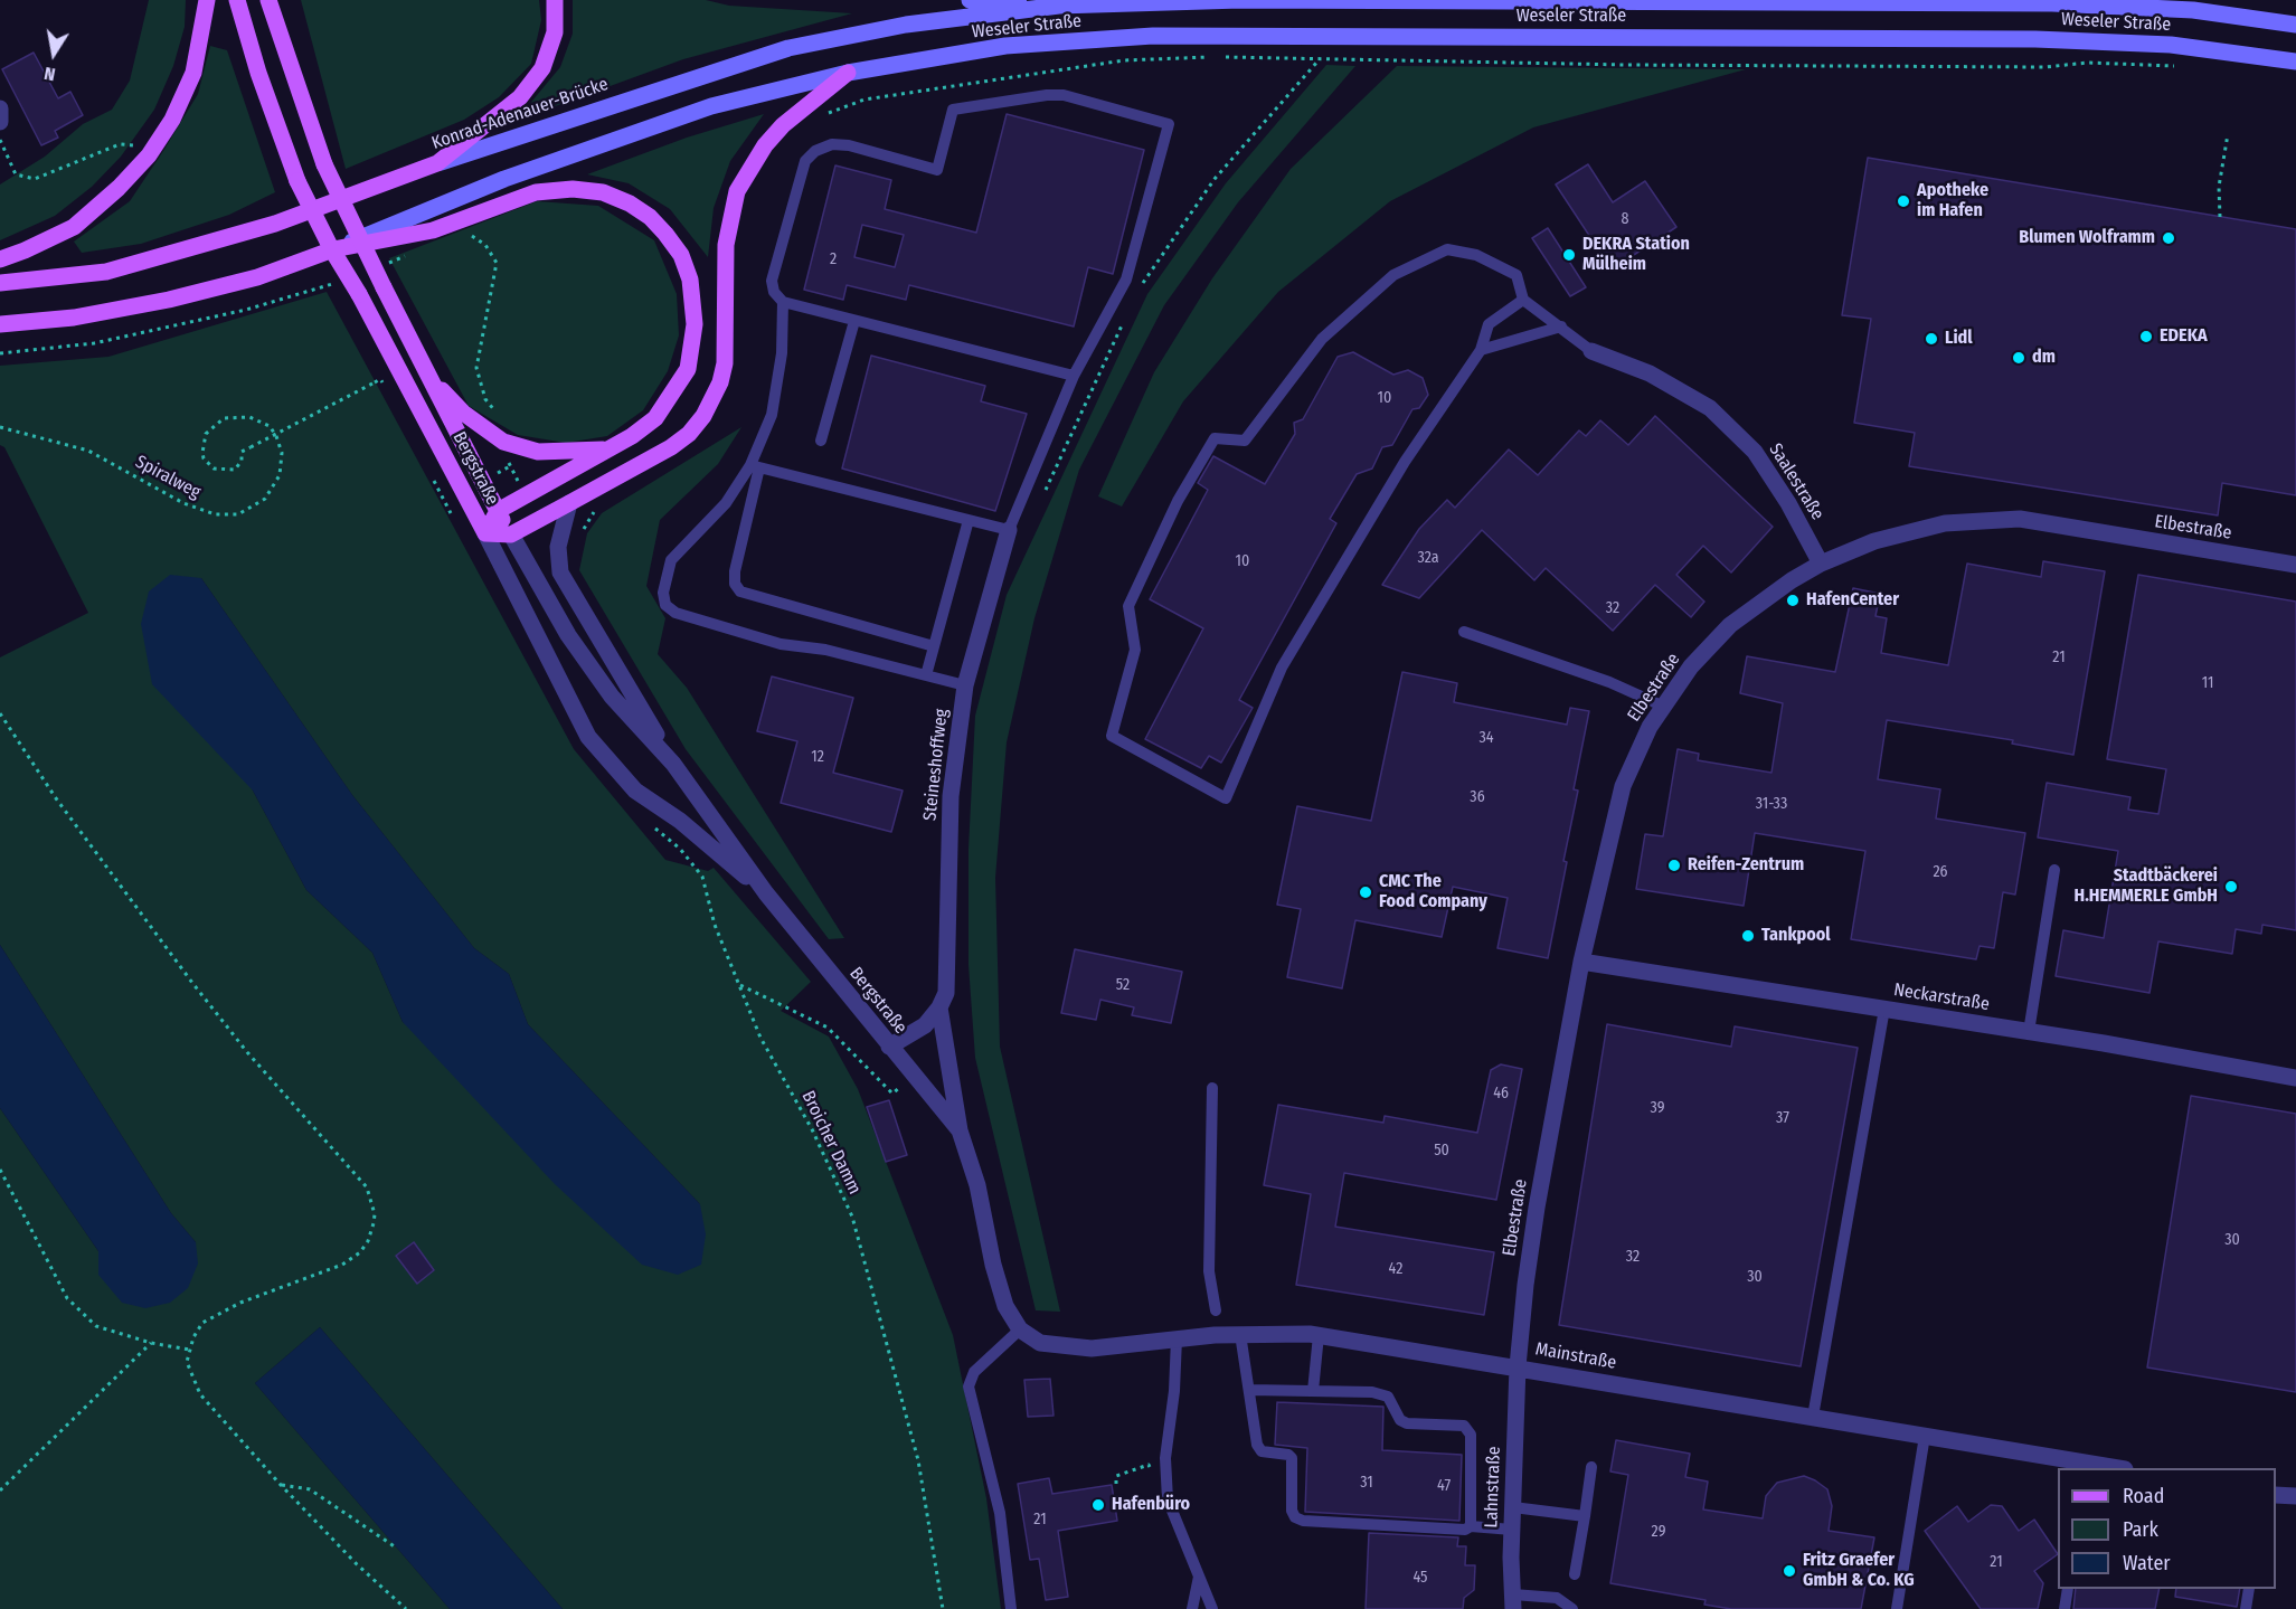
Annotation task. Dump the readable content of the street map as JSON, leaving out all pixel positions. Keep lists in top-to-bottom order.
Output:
{
  "streets": {
    "main road": ["Weseler Straße", "Konrad-Adenauer-Brücke", "Bergstraße"],
    "street": [
      "Saalestraße",
      "Elbestraße",
      "Steineshoffweg",
      "Neckarstraße",
      "Mainstraße",
      "Lahnstraße"
    ],
    "path": ["Spiralweg", "Broicher Damm"]
  },
  "crossings": [
    ["Weseler Straße", "Konrad-Adenauer-Brücke"],
    ["Bergstraße", "Steineshoffweg"],
    ["Saalestraße", "Elbestraße"],
    ["Elbestraße", "Neckarstraße"],
    ["Elbestraße", "Mainstraße"],
    ["Elbestraße", "Lahnstraße"],
    ["Steineshoffweg", "Mainstraße"],
    ["Mainstraße", "Lahnstraße"]
  ],
  "places": [
    "Apotheke im Hafen",
    "Blumen Wolframm",
    "DEKRA Station Mülheim",
    "EDEKA",
    "Lidl",
    "dm",
    "HafenCenter",
    "Reifen-Zentrum",
    "Stadtbäckerei H.HEMMERLE GmbH",
    "CMC The Food Company",
    "Tankpool",
    "Hafenbüro",
    "Fritz Graefer GmbH & Co. KG"
  ],
  "house_numbers": [
    "8",
    "2",
    "10",
    "32a",
    "10",
    "32",
    "21",
    "11",
    "34",
    "12",
    "36",
    "31-33",
    "26",
    "52",
    "46",
    "39",
    "37",
    "50",
    "30",
    "32",
    "42",
    "30",
    "31",
    "47",
    "21",
    "29",
    "21",
    "45"
  ],
  "legend": ["Road", "Park", "Water"],
  "north": "bottom"
}
